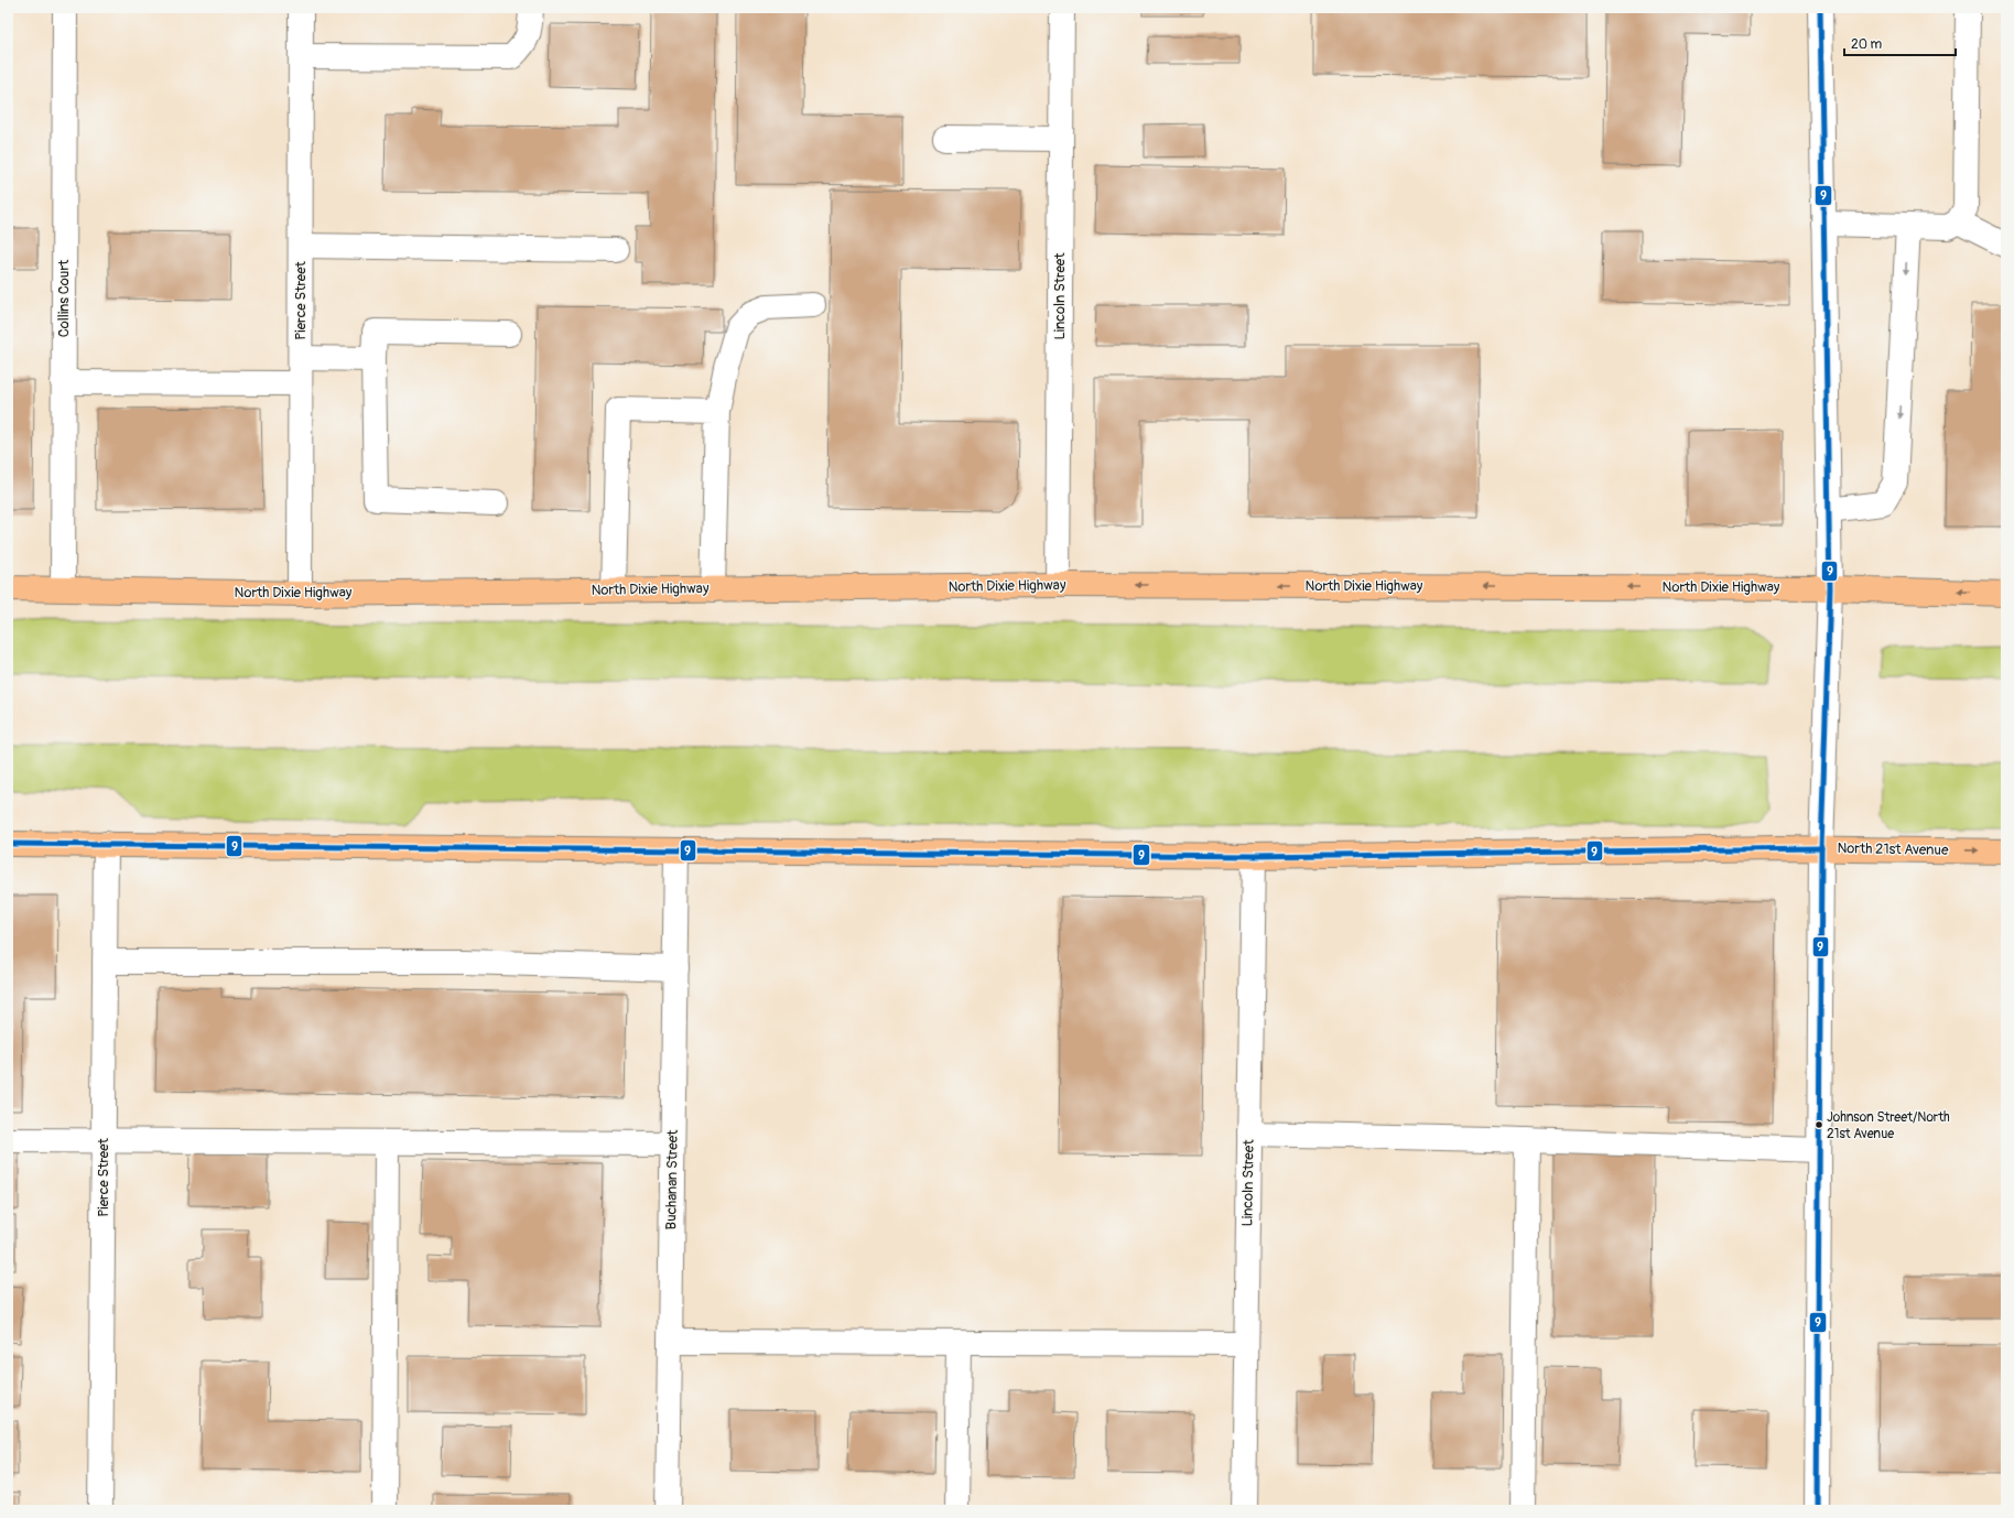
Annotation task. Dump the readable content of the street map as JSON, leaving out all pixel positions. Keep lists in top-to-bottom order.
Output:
{
  "streets": {
    "main road": ["North Dixie Highway", "North 21st Avenue"],
    "street": [
      "Lincoln Street",
      "Collins Court",
      "Pierce Street",
      "Buchanan Street"
    ]
  },
  "crossings": [
    ["Lincoln Street", "North Dixie Highway"],
    ["Lincoln Street", "North 21st Avenue"],
    ["Collins Court", "North Dixie Highway"],
    ["Pierce Street", "North Dixie Highway"],
    ["Pierce Street", "North 21st Avenue"],
    ["North 21st Avenue", "Buchanan Street"]
  ],
  "one_way": ["North Dixie Highway"],
  "places": ["Johnson Street/North 21st Avenue"],
  "lines": ["transit line 9"],
  "scale_bar": "20 m"
}
